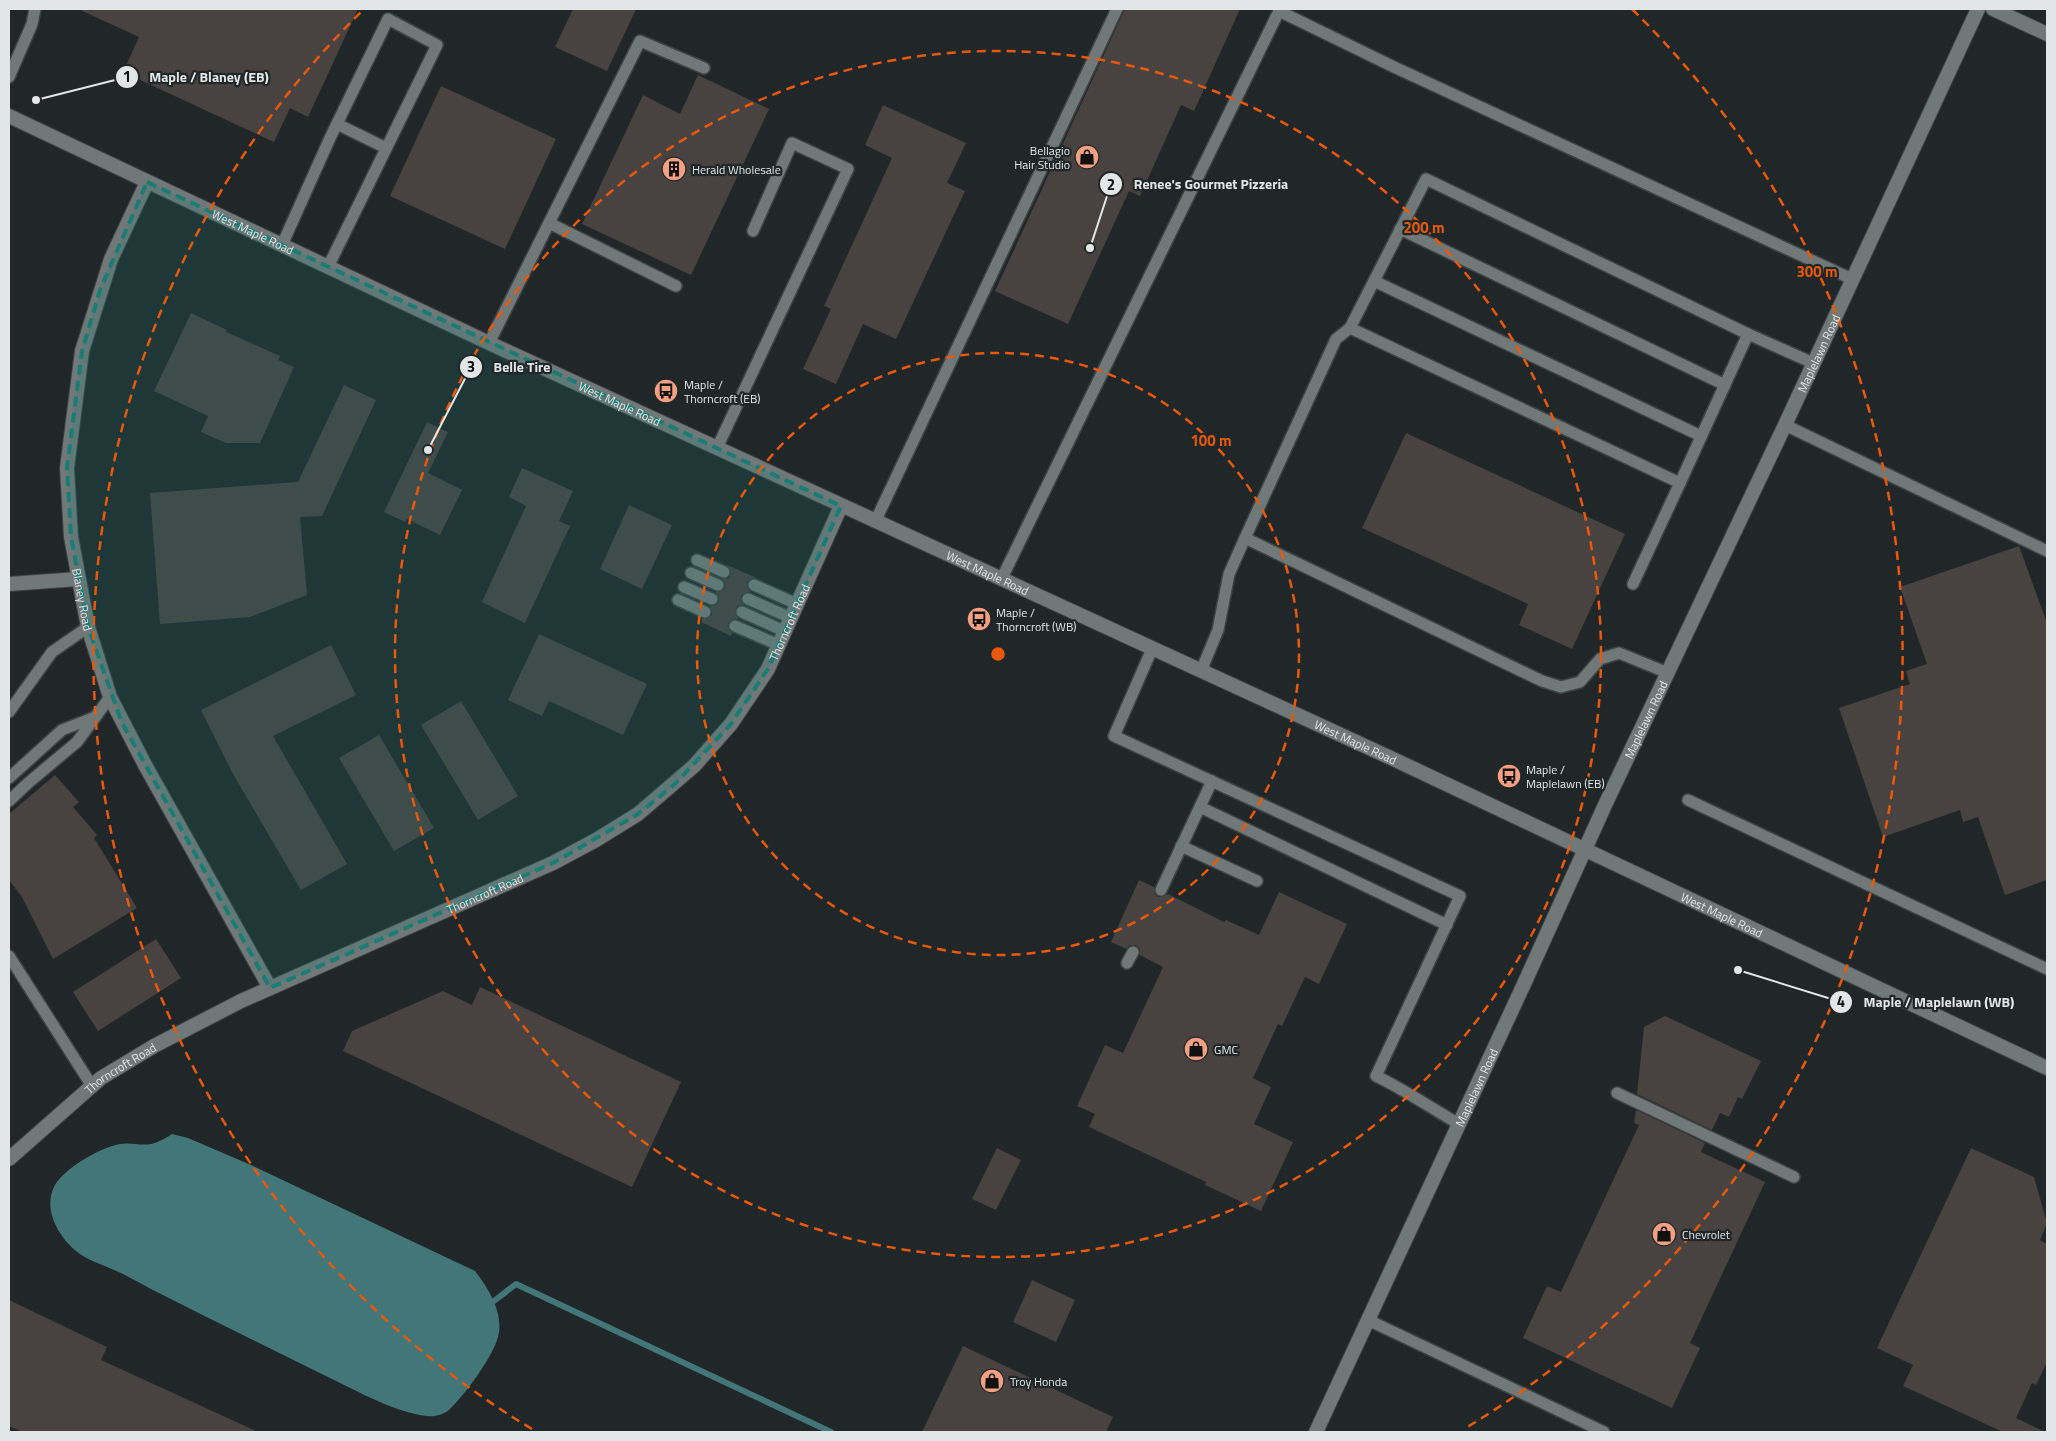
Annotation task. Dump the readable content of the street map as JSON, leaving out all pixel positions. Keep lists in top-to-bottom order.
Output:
{
  "streets": {
    "street": [
      "West Maple Road",
      "Maplelawn Road",
      "Blaney Road",
      "Thorncroft Road"
    ]
  },
  "crossings": [
    ["West Maple Road", "Maplelawn Road"],
    ["West Maple Road", "Blaney Road"],
    ["West Maple Road", "Thorncroft Road"],
    ["Blaney Road", "Thorncroft Road"]
  ],
  "places": {
    "other": [
      "Maple / Blaney (EB)",
      "Renee's Gourmet Pizzeria",
      "Belle Tire",
      "Maple / Maplelawn (WB)"
    ],
    "shop": [
      "Bellagio Hair Studio",
      "GMC",
      "Chevrolet",
      "Troy Honda"
    ],
    "building": ["Herald Wholesale"],
    "bus stop": ["Maple / Thorncroft (EB)", "Maple / Thorncroft (WB)", "Maple / Maplelawn (EB)"]
  },
  "rings": ["200 m", "300 m", "100 m"]
}
